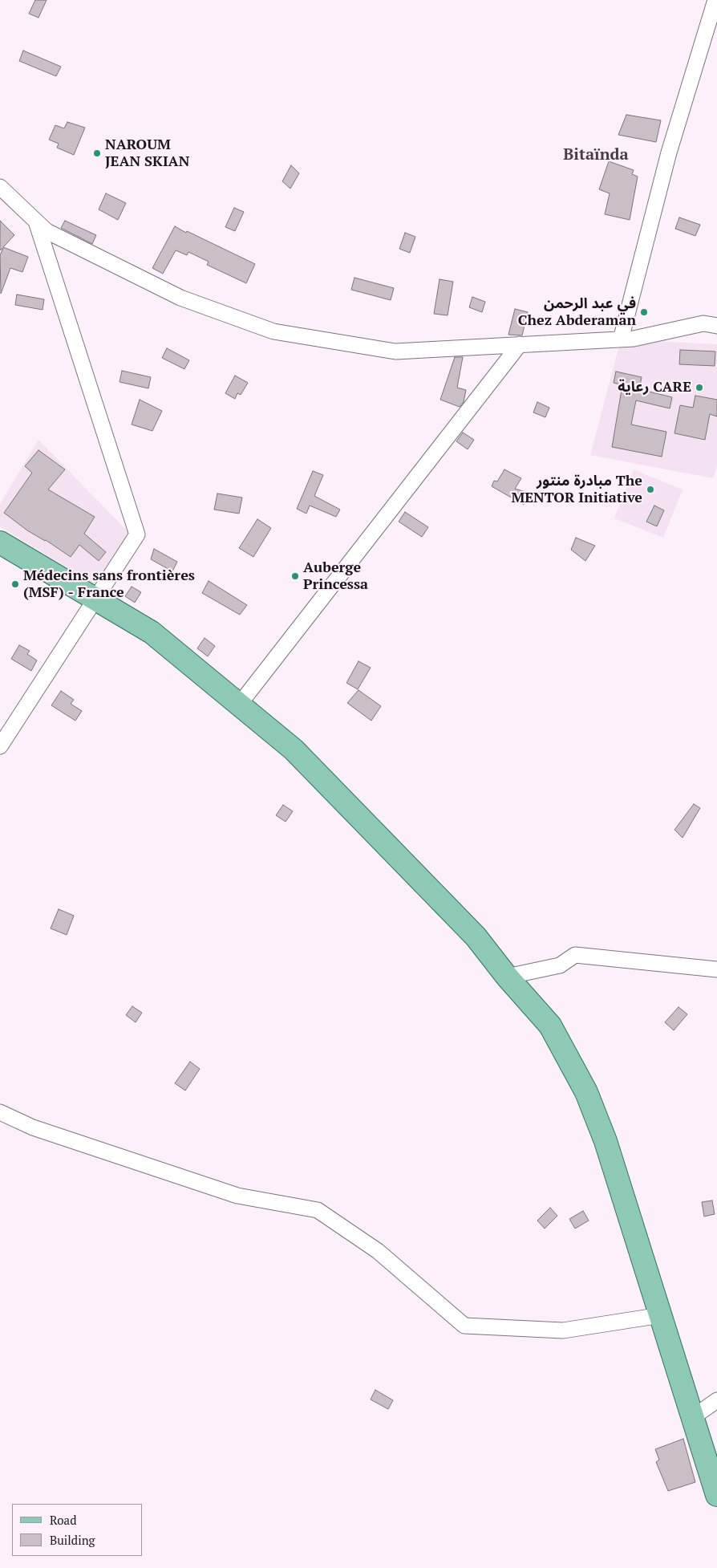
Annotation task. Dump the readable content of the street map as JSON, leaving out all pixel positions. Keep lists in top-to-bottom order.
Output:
{
  "districts": ["Bitaïnda"],
  "places": [
    "NAROUM JEAN SKIAN",
    "في عبد الرحمن Chez Abderaman",
    "رعاية CARE",
    "مبادرة منتور The MENTOR Initiative",
    "Auberge Princessa",
    "Médecins sans frontières (MSF) - France"
  ],
  "legend": ["Road", "Building"]
}
